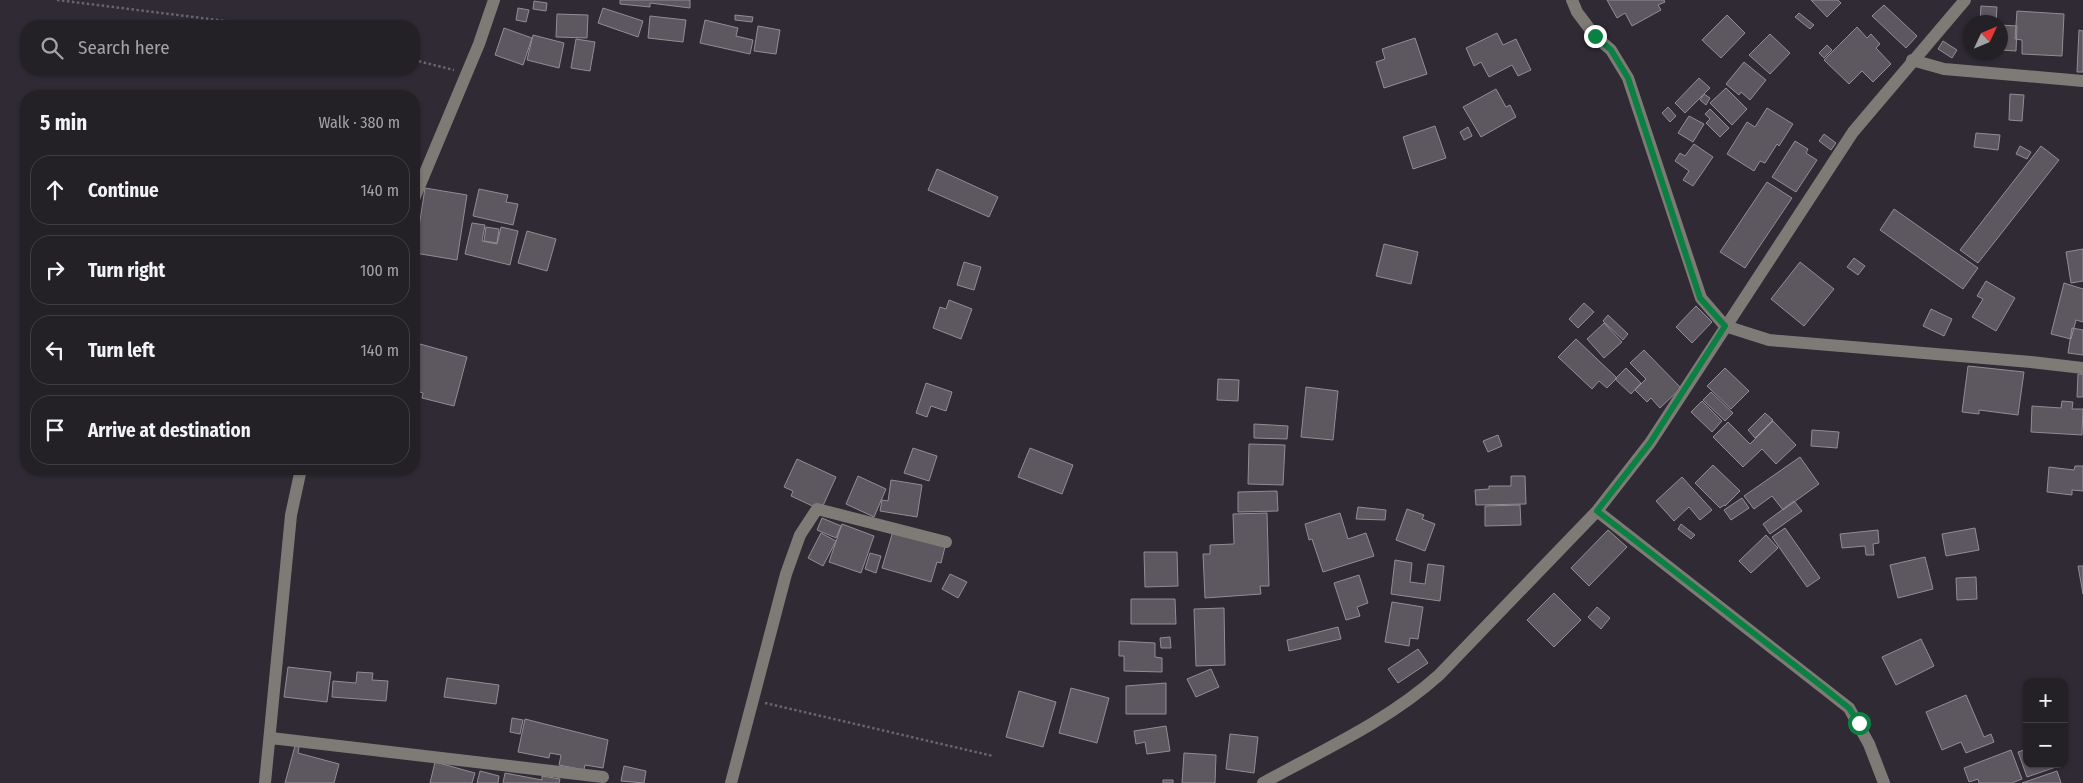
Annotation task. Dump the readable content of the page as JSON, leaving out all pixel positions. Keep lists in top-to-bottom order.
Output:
{
  "north": "top right",
  "page": {
    "search": "Search here",
    "heading": ["5 min", "Walk · 380 m"],
    "list": [
      ["Continue", "140 m"],
      ["Turn right", "100 m"],
      ["Turn left", "140 m"],
      "Arrive at destination"
    ],
    "map_buttons": ["+", "−"]
  }
}
